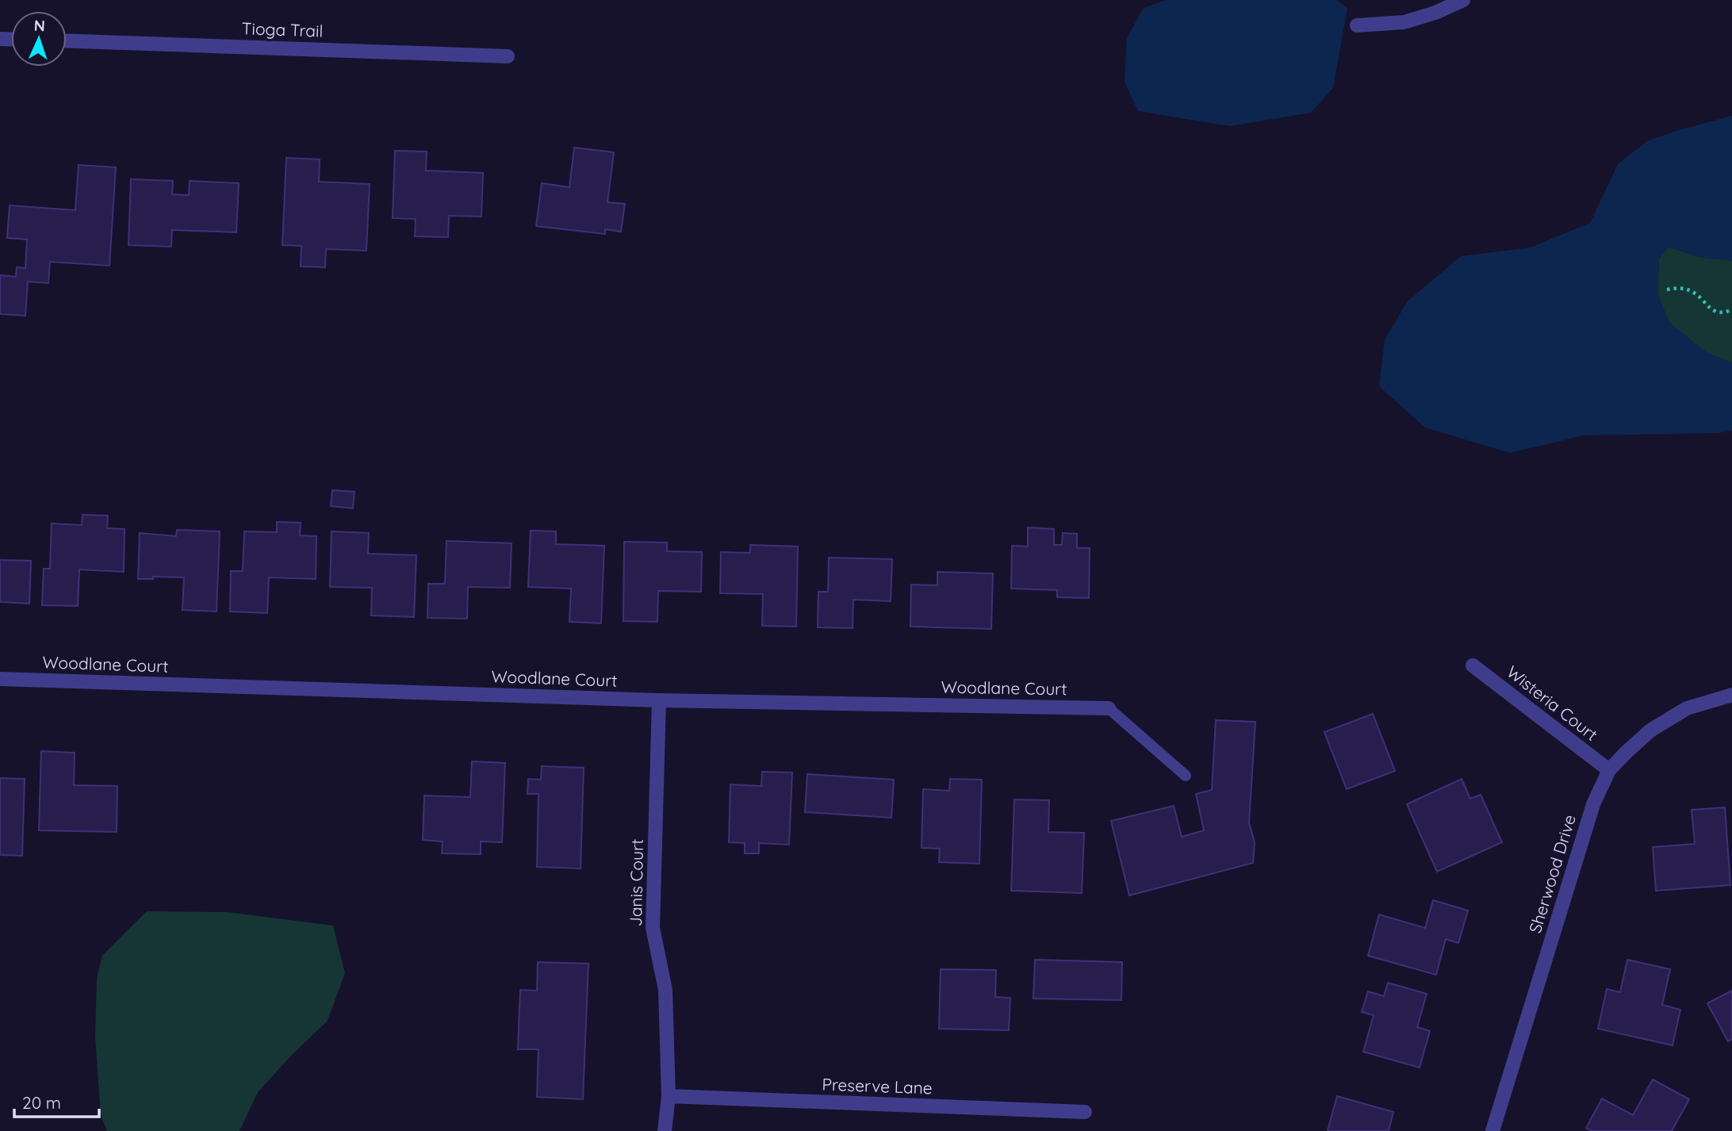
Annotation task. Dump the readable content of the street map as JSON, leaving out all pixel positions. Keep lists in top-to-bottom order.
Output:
{
  "streets": {
    "street": [
      "Tioga Trail",
      "Woodlane Court",
      "Wisteria Court",
      "Sherwood Drive",
      "Janis Court",
      "Preserve Lane"
    ]
  },
  "crossings": [
    ["Woodlane Court", "Janis Court"],
    ["Wisteria Court", "Sherwood Drive"],
    ["Janis Court", "Preserve Lane"]
  ],
  "scale_bar": "20 m",
  "north": "top"
}
